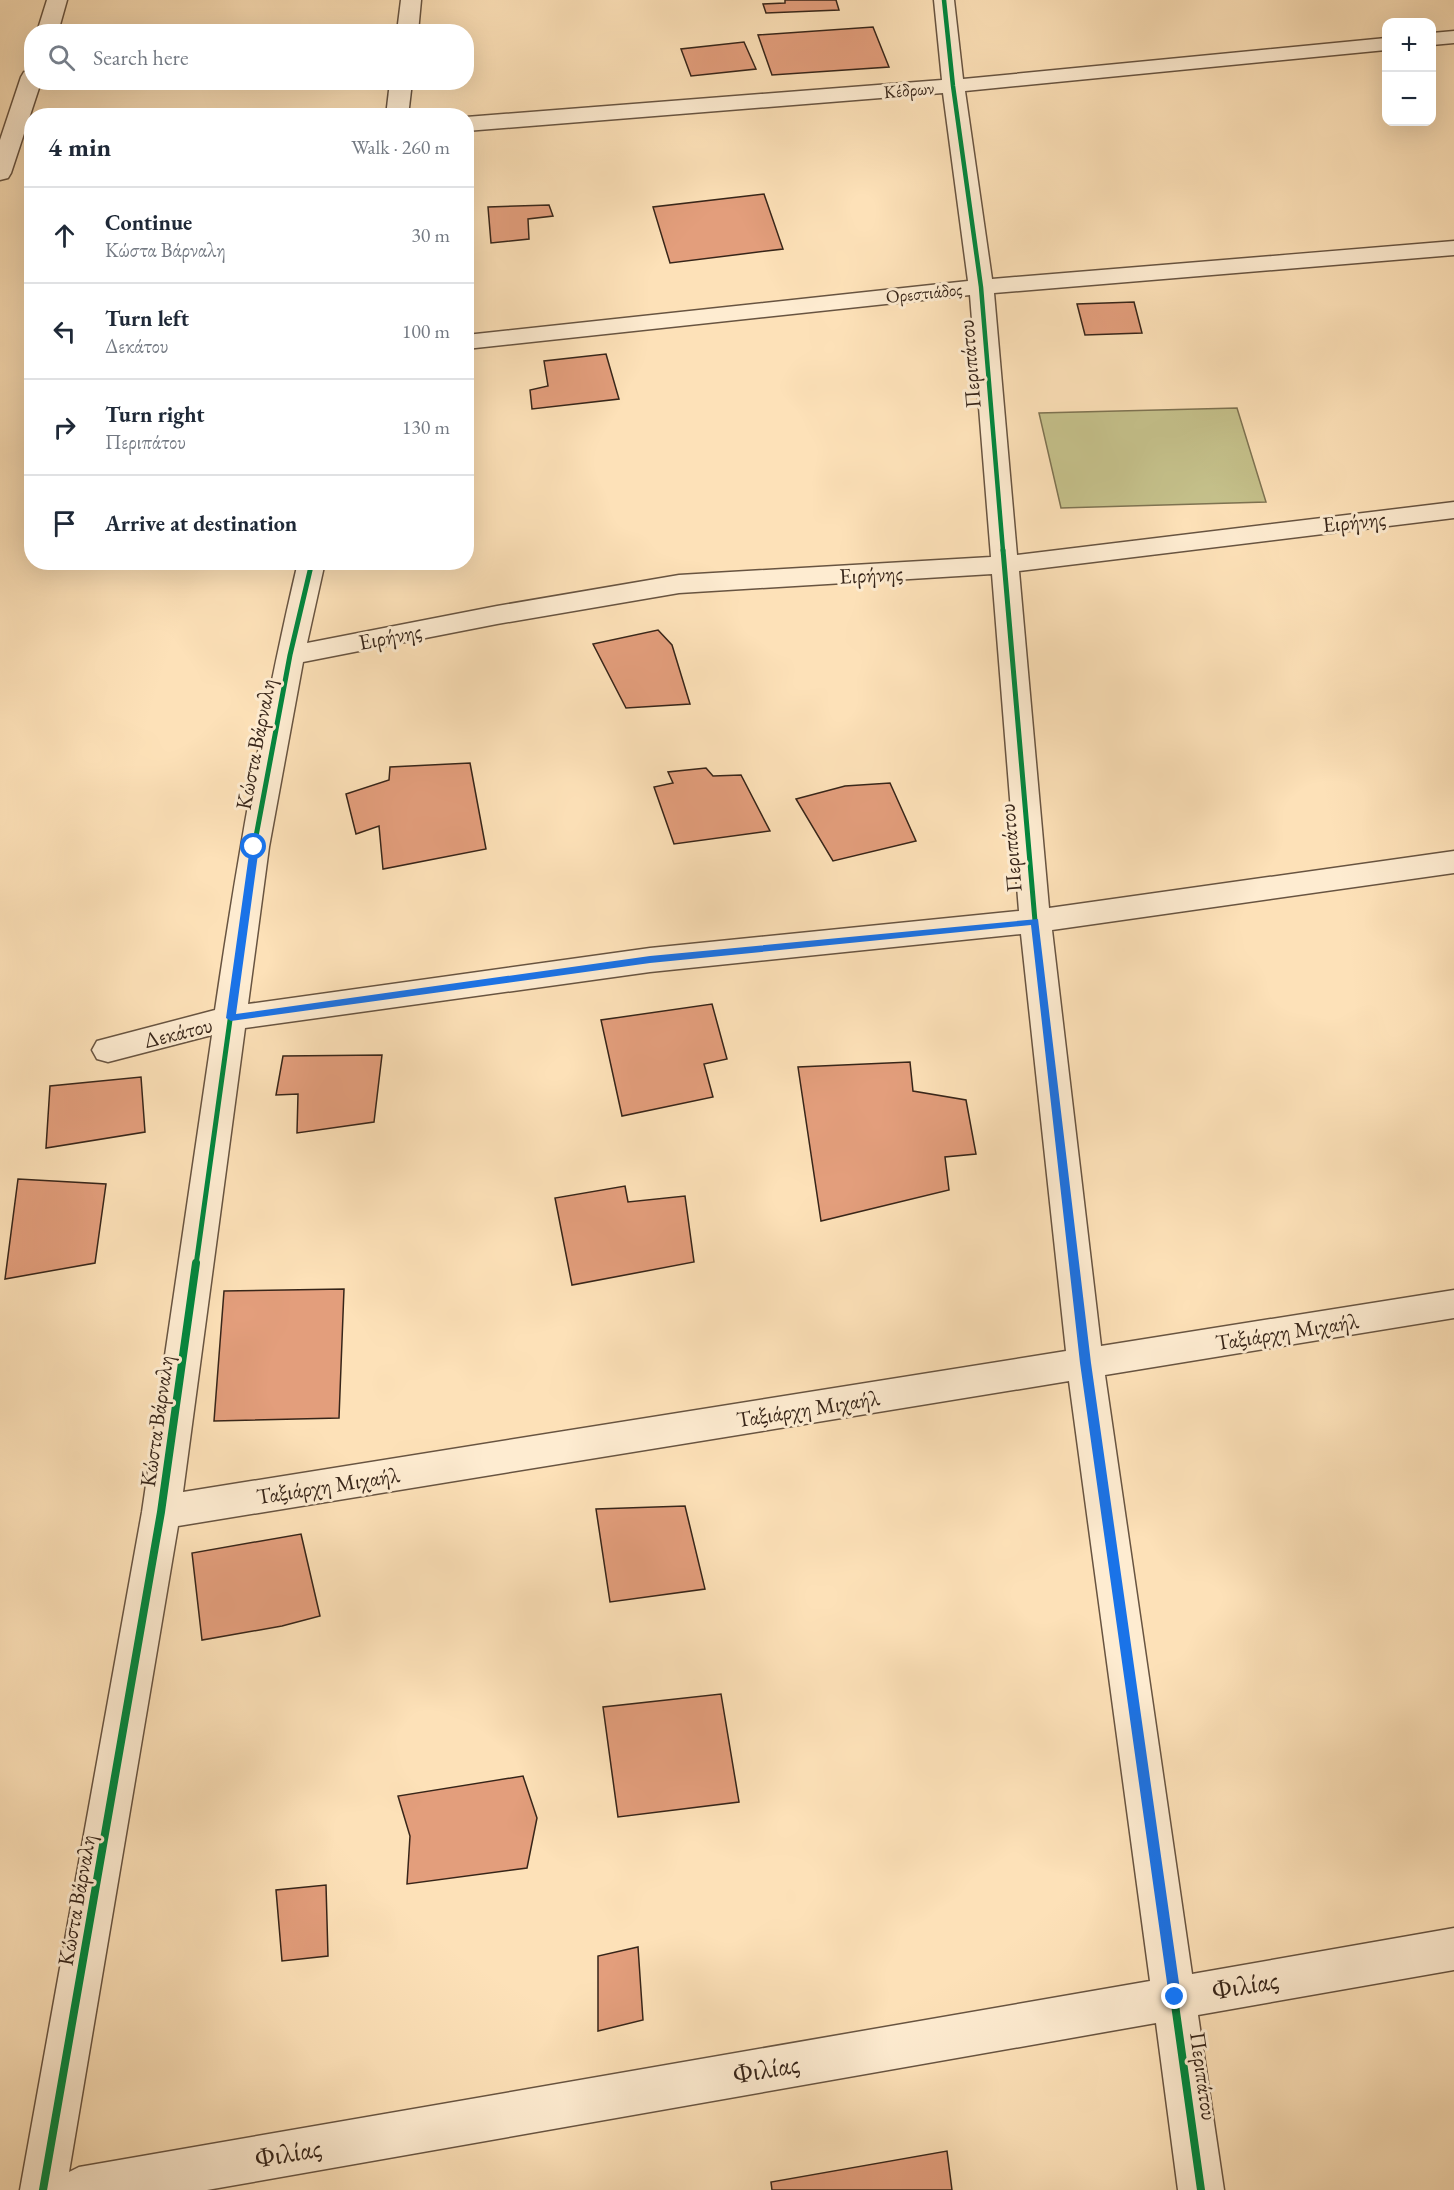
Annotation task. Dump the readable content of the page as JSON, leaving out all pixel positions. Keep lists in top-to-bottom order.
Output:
{
  "streets": {
    "street": [
      "Κέδρων",
      "Ορεστιάδος",
      "Περιπάτου",
      "Ειρήνης",
      "Κώστα Βάρναλη",
      "Δεκάτου",
      "Ταξιάρχη Μιχαήλ",
      "Φιλίας"
    ]
  },
  "crossings": [
    ["Κέδρων", "Περιπάτου"],
    ["Ορεστιάδος", "Περιπάτου"],
    ["Περιπάτου", "Ειρήνης"],
    ["Περιπάτου", "Δεκάτου"],
    ["Περιπάτου", "Ταξιάρχη Μιχαήλ"],
    ["Περιπάτου", "Φιλίας"],
    ["Ειρήνης", "Κώστα Βάρναλη"],
    ["Κώστα Βάρναλη", "Δεκάτου"],
    ["Κώστα Βάρναλη", "Ταξιάρχη Μιχαήλ"]
  ],
  "page": {
    "map_buttons": ["+", "−"],
    "search": "Search here",
    "heading": ["4 min", "Walk · 260 m"],
    "list": [
      ["Continue", "Κώστα Βάρναλη", "30 m"],
      ["Turn left", "Δεκάτου", "100 m"],
      ["Turn right", "Περιπάτου", "130 m"],
      "Arrive at destination"
    ]
  }
}
